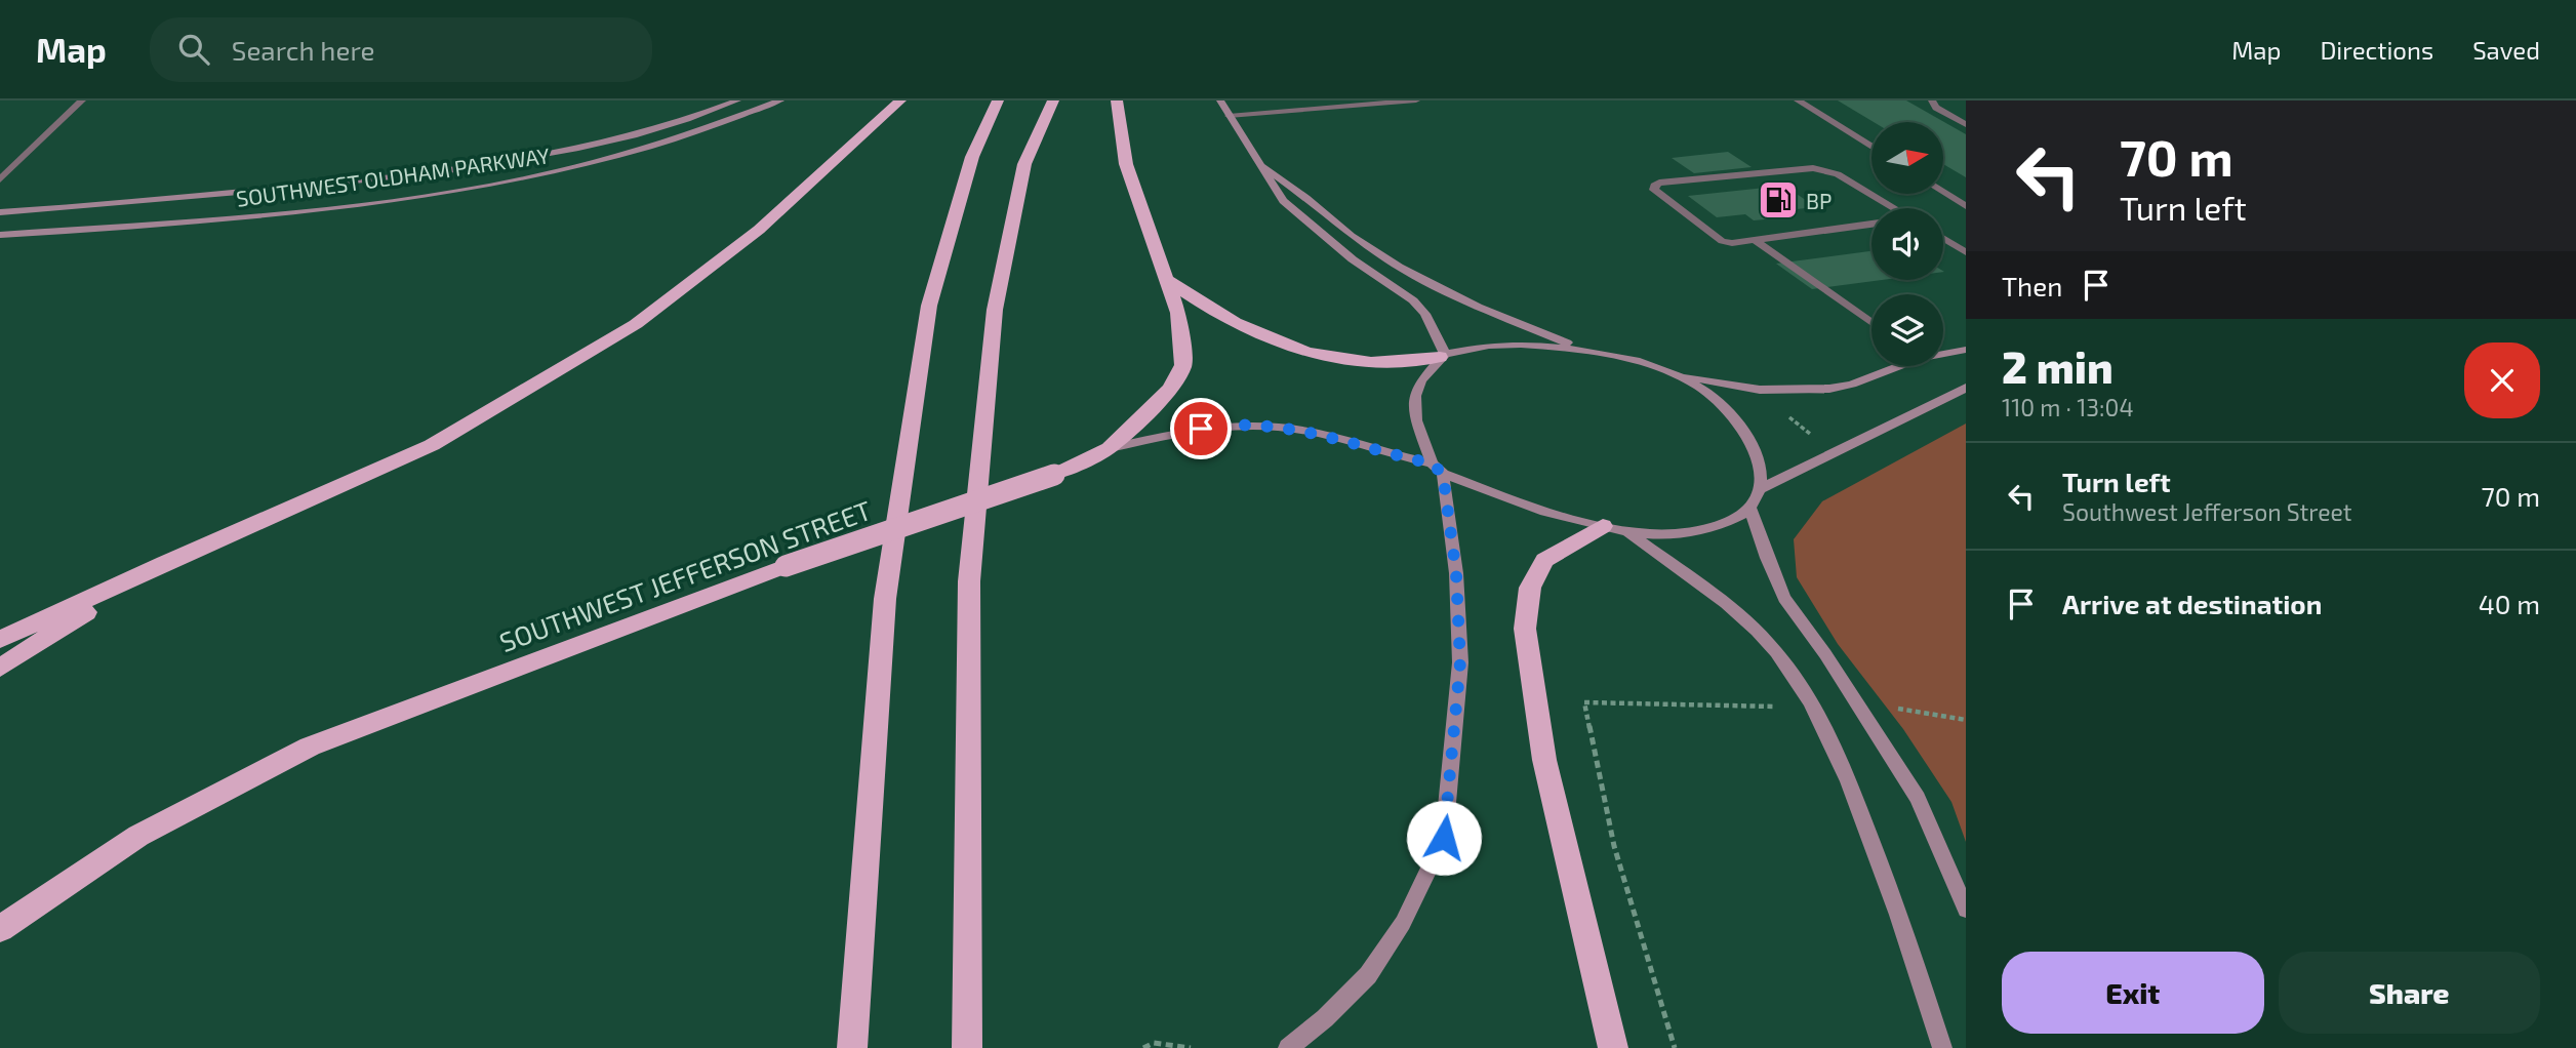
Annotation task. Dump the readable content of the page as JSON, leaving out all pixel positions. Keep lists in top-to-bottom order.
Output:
{
  "streets": {
    "highway": ["SOUTHWEST JEFFERSON STREET"],
    "street": ["SOUTHWEST OLDHAM PARKWAY"]
  },
  "places": {
    "fuel station": ["BP"]
  },
  "north": "right",
  "page": {
    "header": "Map",
    "search": "Search here",
    "nav": ["Map", "Directions", "Saved"],
    "turn": ["70 m", "Turn left"],
    "then": "Then",
    "heading": ["2 min", "110 m · 13:04"],
    "list": [
      {
        "name": "Turn left",
        "note": "Southwest Jefferson Street",
        "value": "70 m"
      },
      {
        "name": "Arrive at destination",
        "value": "40 m"
      }
    ],
    "buttons": ["Exit", "Share"]
  }
}
